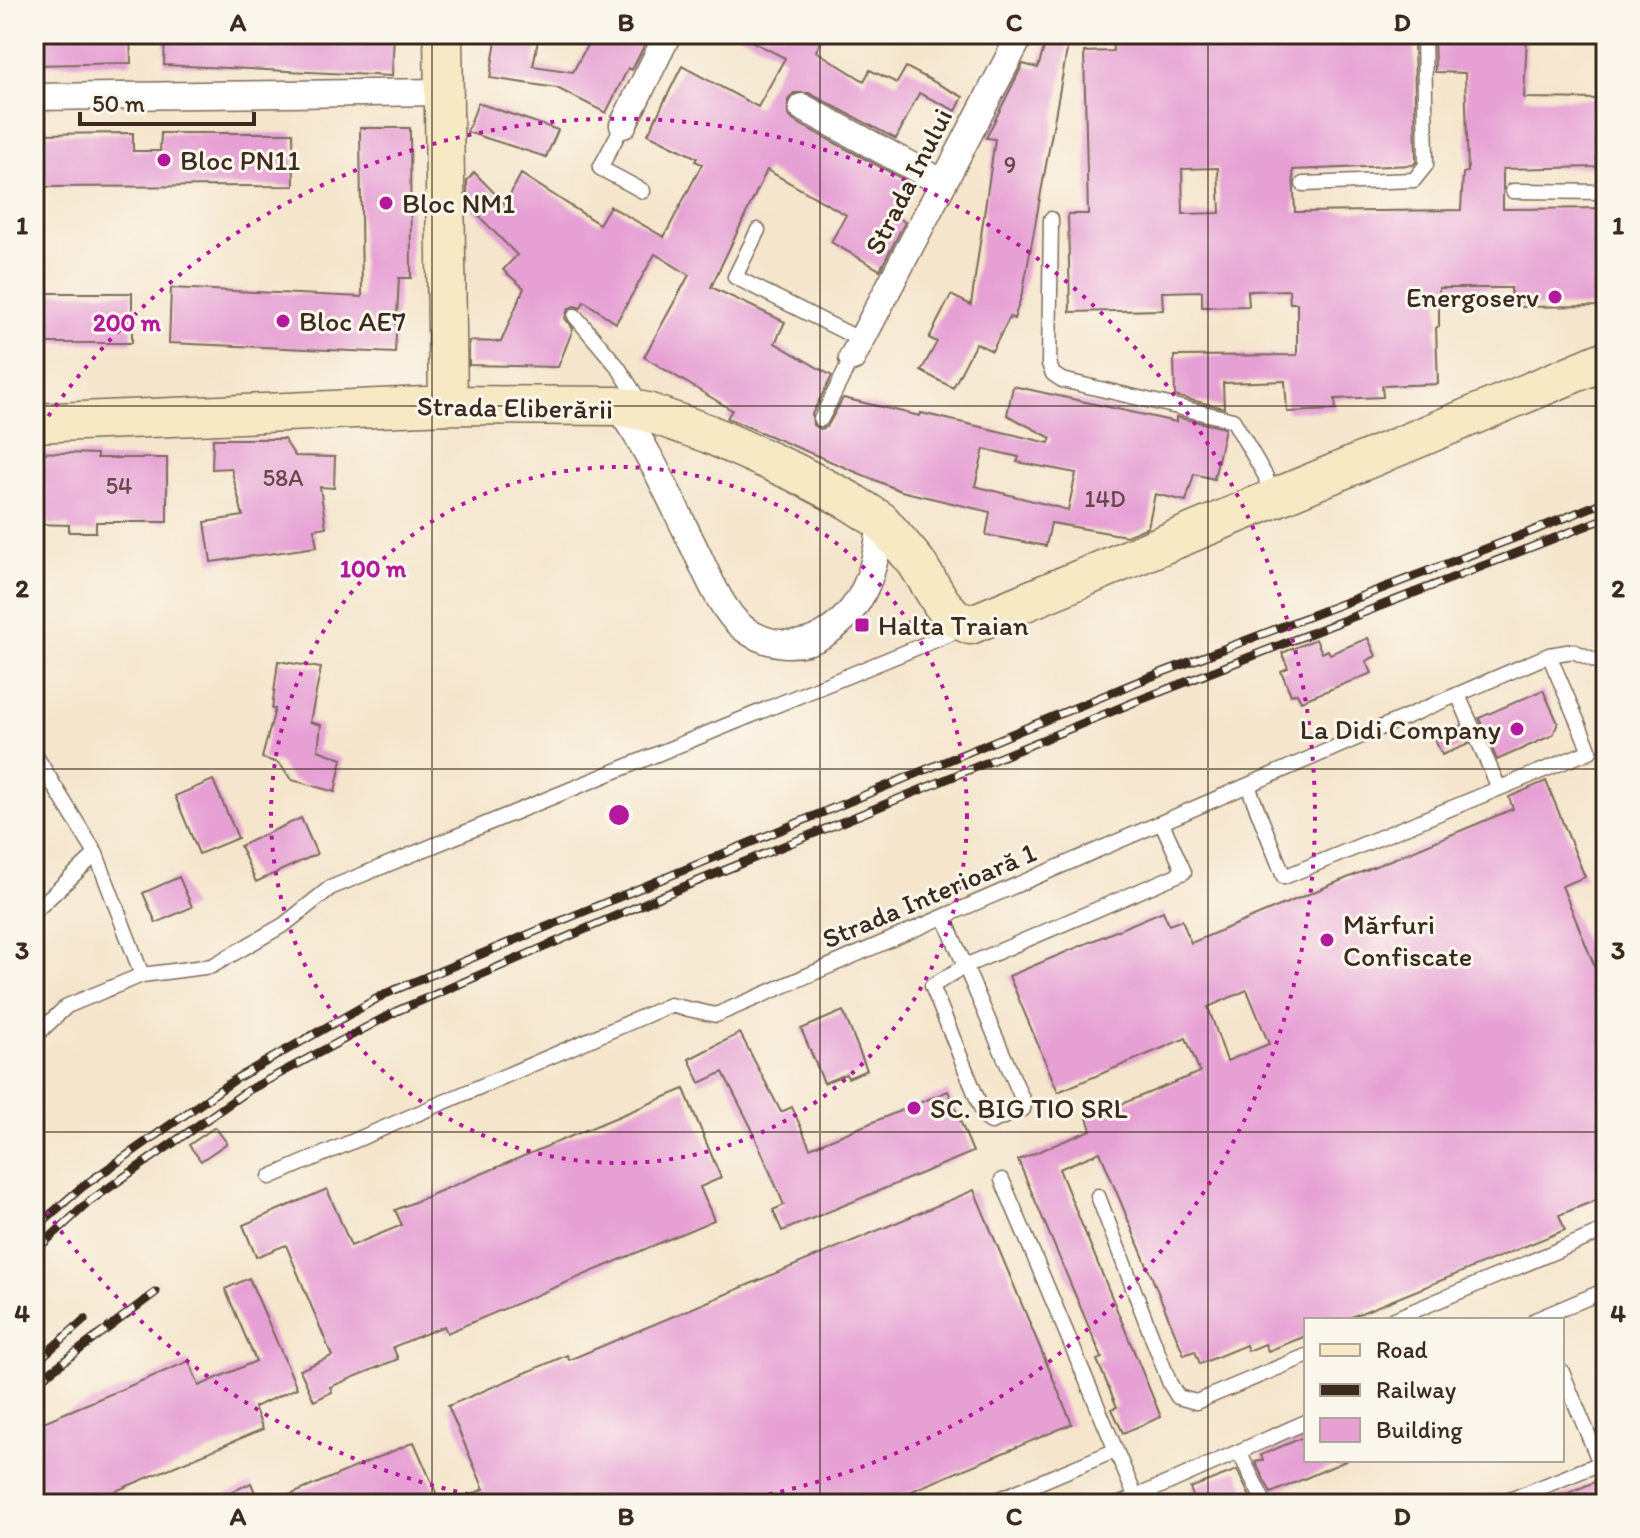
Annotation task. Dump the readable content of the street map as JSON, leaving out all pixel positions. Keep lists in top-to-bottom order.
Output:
{
  "streets": {
    "street": ["Strada Inului", "Strada Eliberării"],
    "lane": ["Strada Interioară 1"]
  },
  "places": {
    "other": [
      "Bloc PN11",
      "Bloc NM1",
      "Energoserv",
      "Bloc AE7",
      "La Didi Company",
      "Mărfuri Confiscate",
      "SC. BIG TIO SRL"
    ],
    "transit": ["Halta Traian"]
  },
  "house_numbers": [
    "9",
    "58A",
    "54",
    "14D"
  ],
  "legend": ["Road", "Railway", "Building"],
  "scale_bar": "50 m",
  "grid": {
    "columns": [
      "A",
      "B",
      "C",
      "D"
    ],
    "rows": [
      "1",
      "2",
      "3",
      "4"
    ]
  },
  "rings": ["200 m", "100 m"]
}
